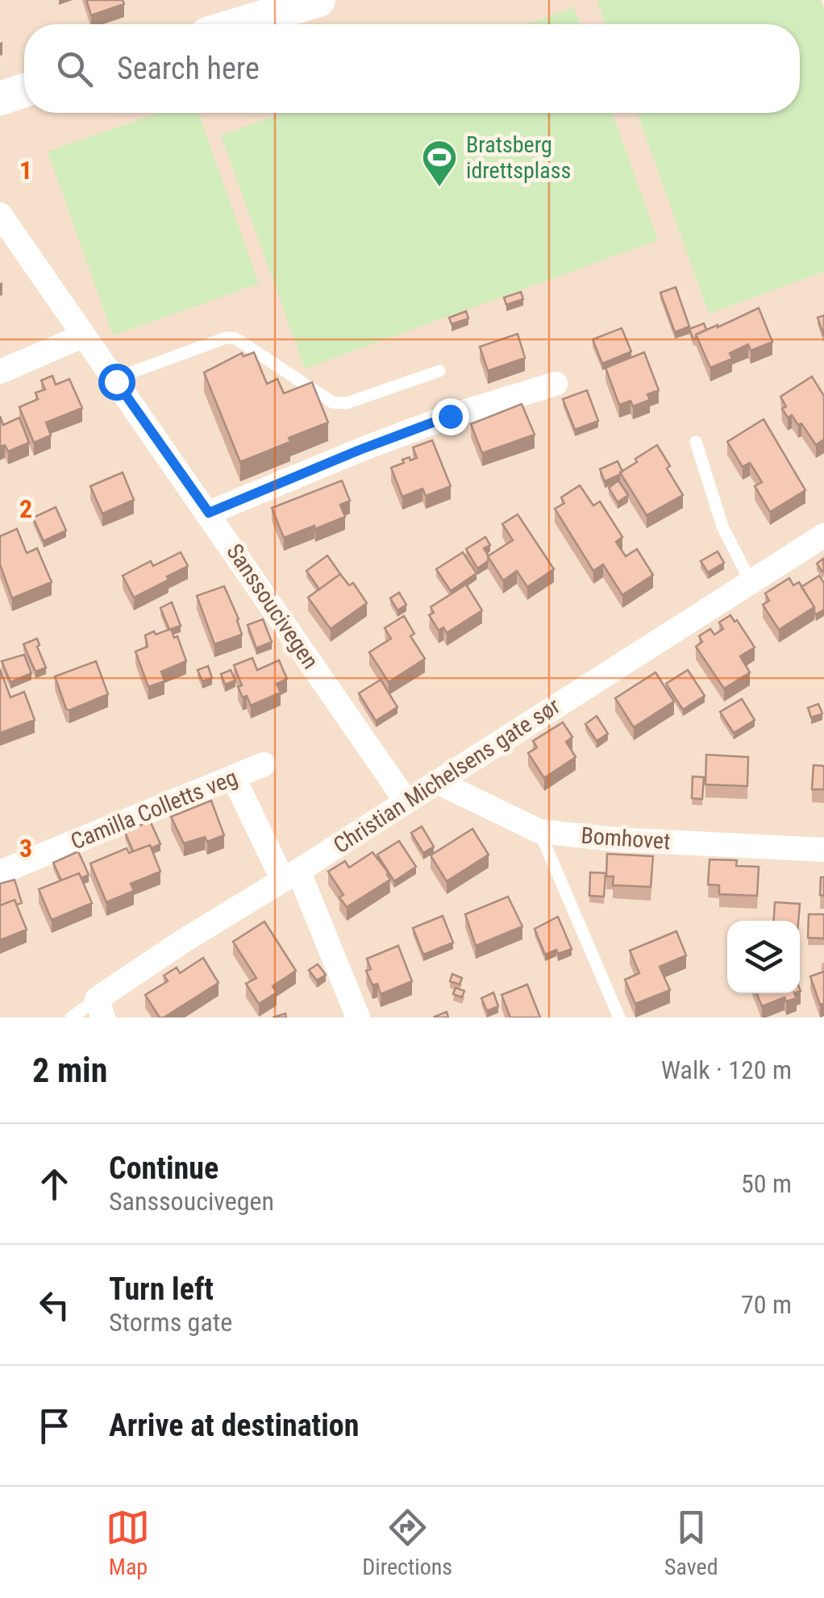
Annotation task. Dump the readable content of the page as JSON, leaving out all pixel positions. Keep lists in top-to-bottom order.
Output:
{
  "streets": {
    "street": [
      "Sanssoucivegen",
      "Christian Michelsens gate sør",
      "Camilla Colletts veg",
      "Bomhovet"
    ]
  },
  "crossings": [
    ["Sanssoucivegen", "Christian Michelsens gate sør"],
    ["Christian Michelsens gate sør", "Bomhovet"]
  ],
  "places": {
    "sports": ["Bratsberg idrettsplass"]
  },
  "page": {
    "search": "Search here",
    "heading": ["2 min", "Walk · 120 m"],
    "list": [
      ["Continue", "Sanssoucivegen", "50 m"],
      ["Turn left", "Storms gate", "70 m"],
      "Arrive at destination"
    ],
    "nav": ["Map", "Directions", "Saved"]
  },
  "grid": {
    "rows": ["1", "2", "3"]
  }
}
